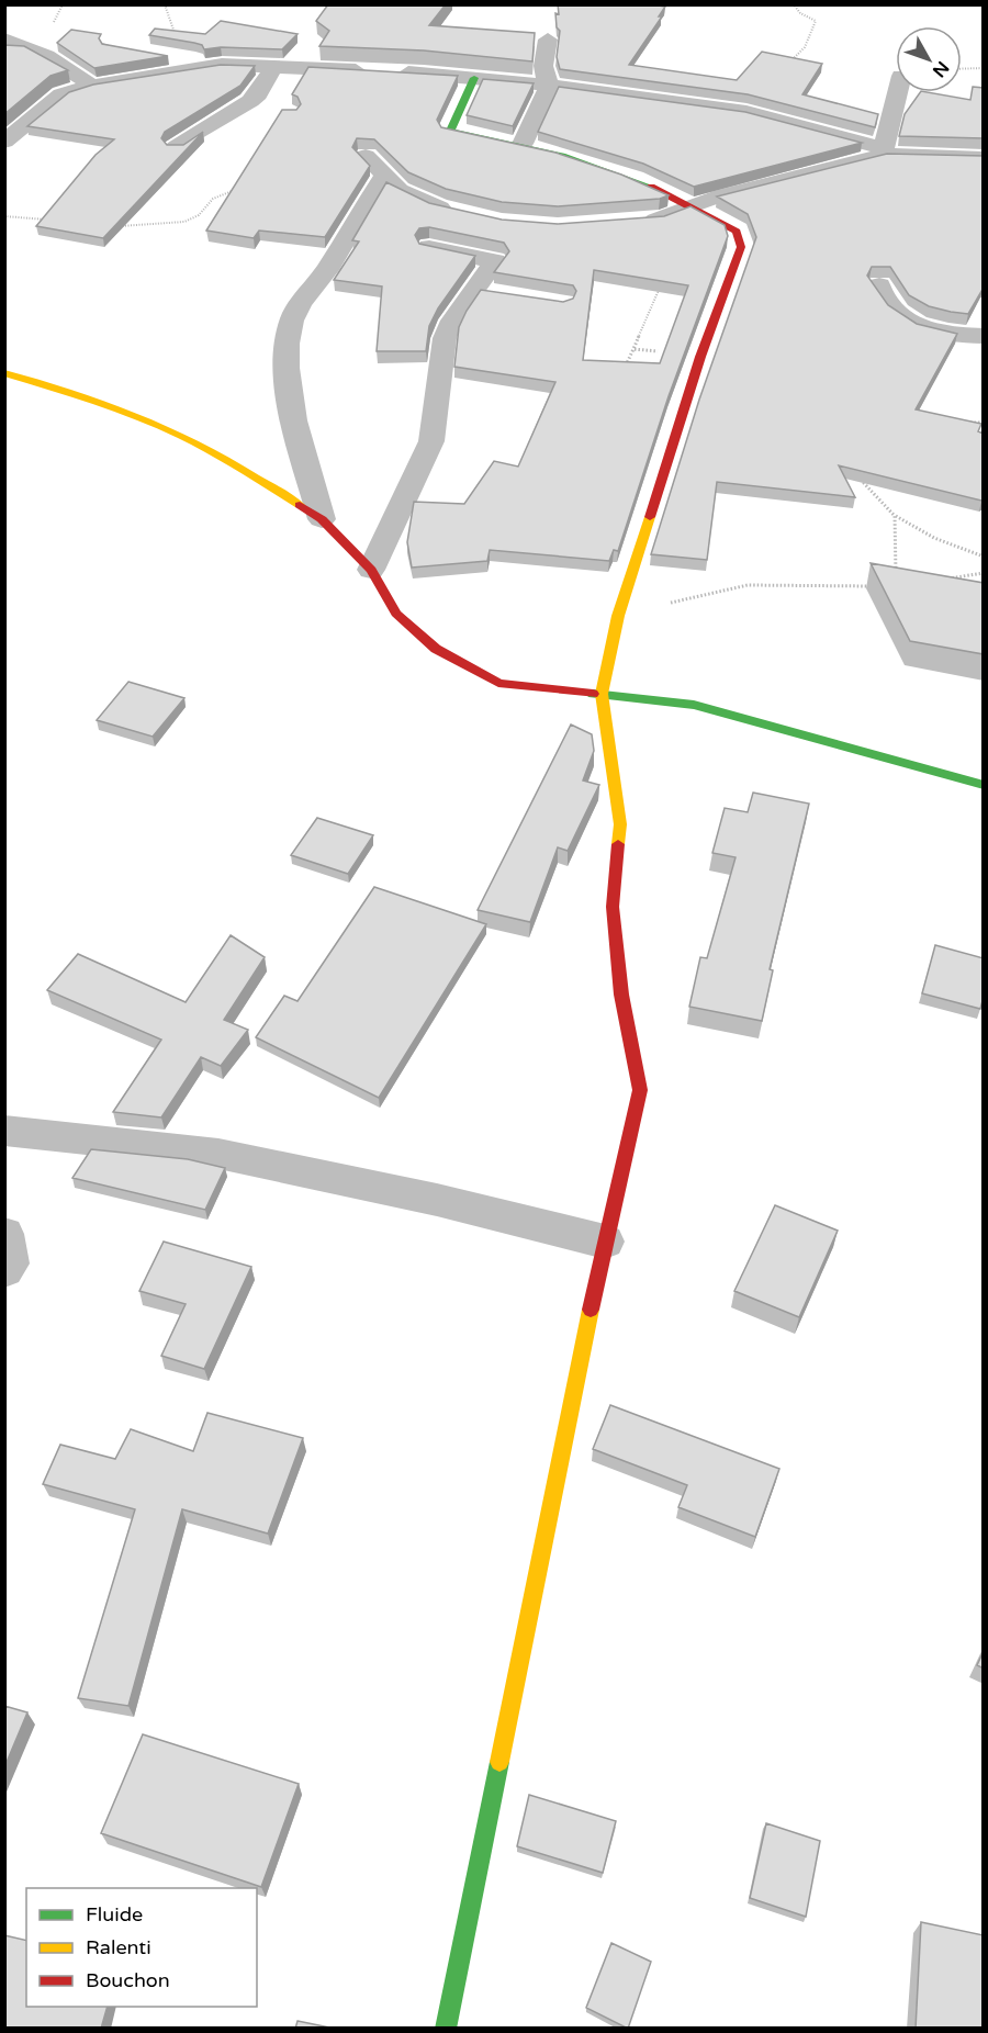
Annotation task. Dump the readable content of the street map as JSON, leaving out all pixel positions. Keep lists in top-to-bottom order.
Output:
{
  "legend": ["Fluide", "Ralenti", "Bouchon"],
  "north": "bottom right"
}
